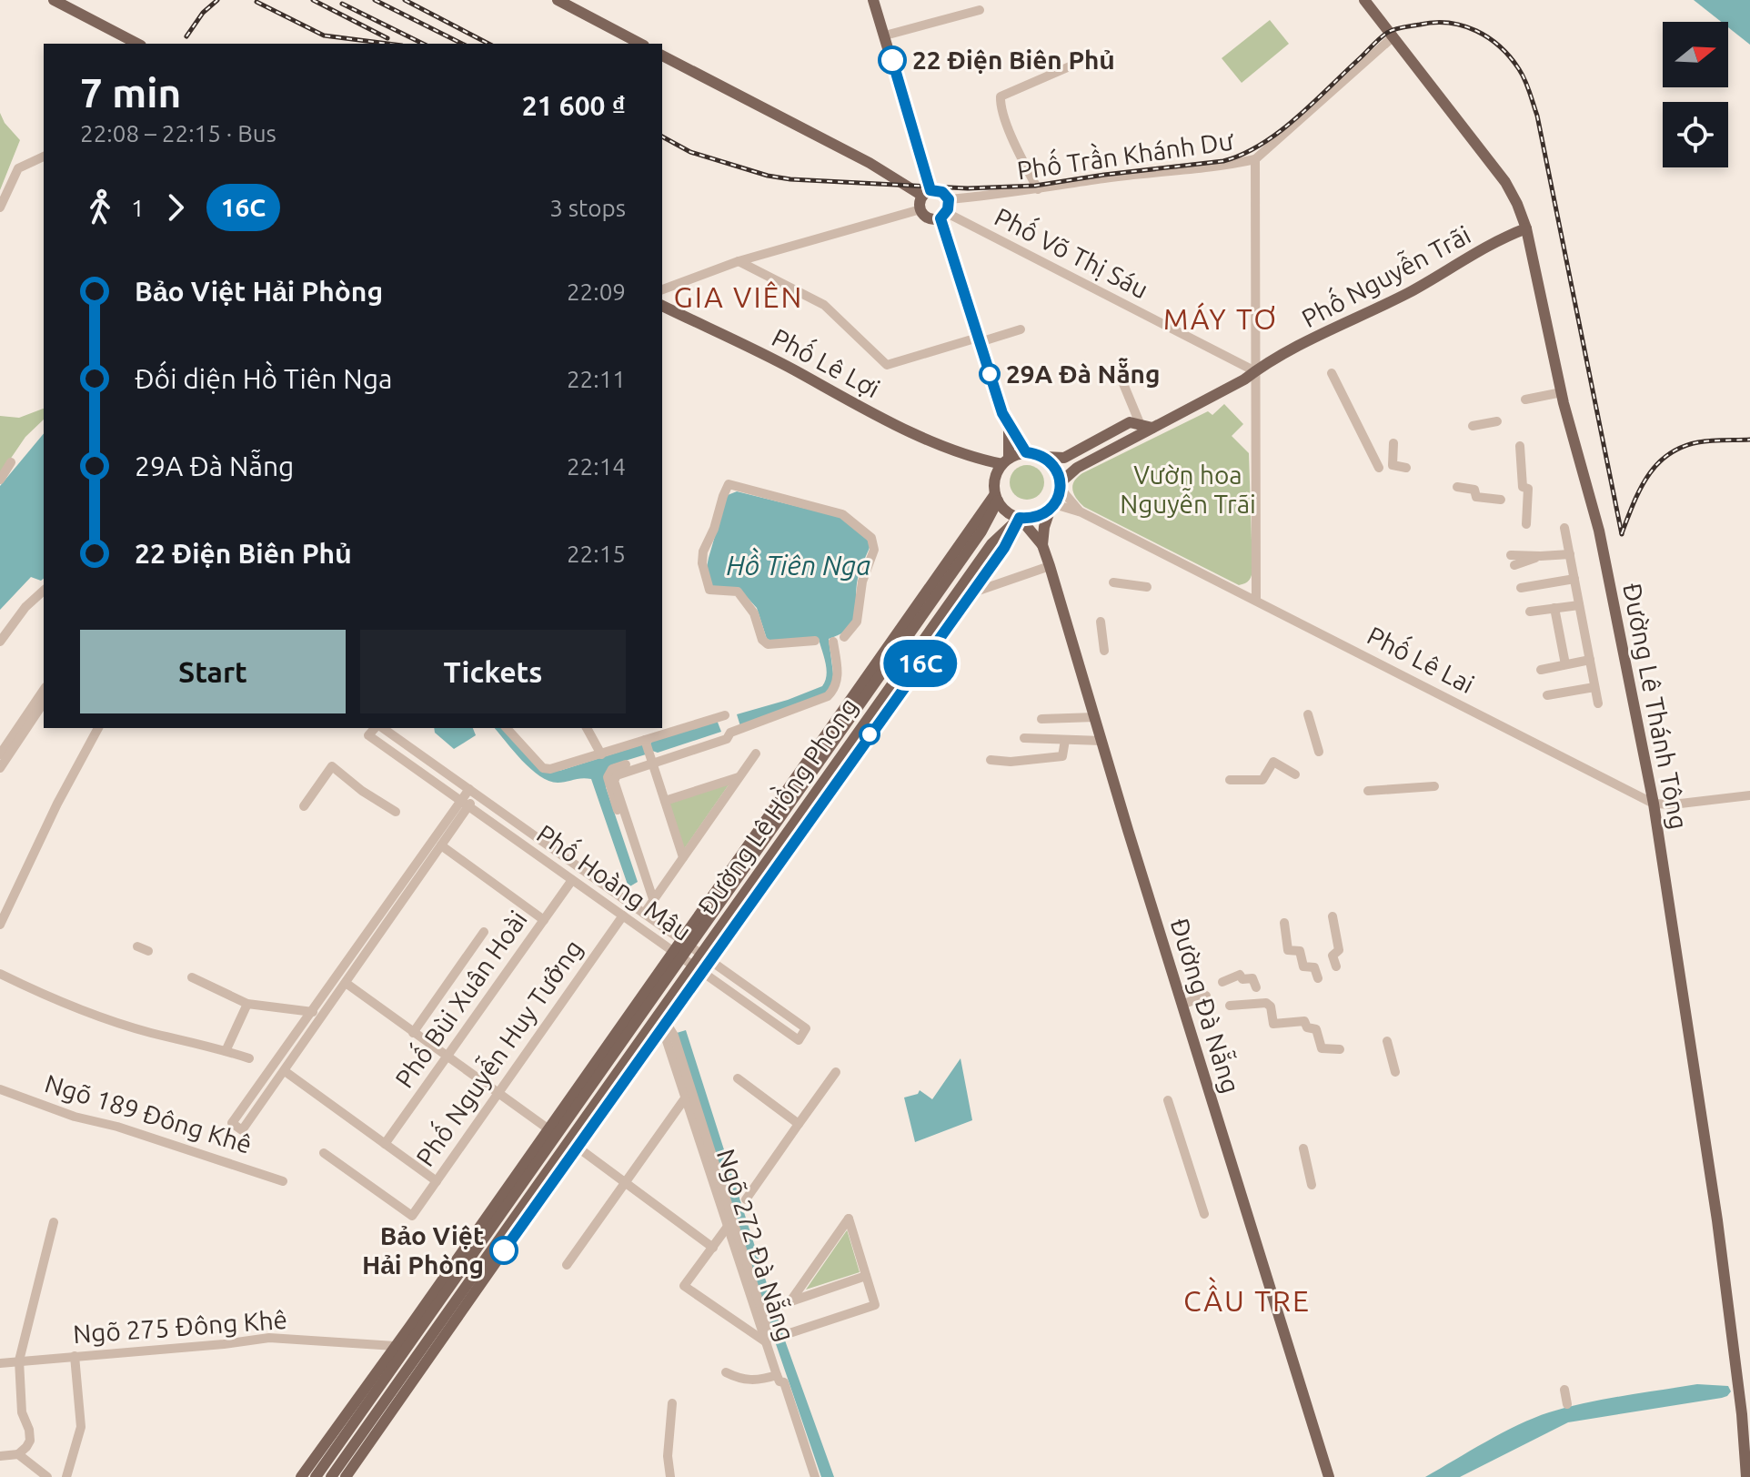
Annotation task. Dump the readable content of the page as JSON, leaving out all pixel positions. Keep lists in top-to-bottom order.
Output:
{
  "streets": {
    "main road": [
      "Phố Nguyễn Trãi",
      "Phố Lê Lợi",
      "Đường Lê Thánh Tông",
      "Đường Lê Hồng Phong",
      "Đường Đà Nẵng"
    ],
    "street": [
      "Phố Trần Khánh Dư",
      "Phố Võ Thị Sáu",
      "Phố Lê Lai",
      "Phố Hoàng Mậu",
      "Phố Bùi Xuân Hoài",
      "Phố Nguyễn Huy Tưởng",
      "Ngõ 189 Đông Khê",
      "Ngõ 272 Đà Nẵng",
      "Ngõ 275 Đông Khê"
    ]
  },
  "crossings": [
    ["Phố Trần Khánh Dư", "Phố Võ Thị Sáu"],
    ["Phố Trần Khánh Dư", "Đường Lê Thánh Tông"],
    ["Phố Võ Thị Sáu", "Phố Nguyễn Trãi"],
    ["Phố Nguyễn Trãi", "Phố Lê Lợi"],
    ["Phố Nguyễn Trãi", "Phố Lê Lai"],
    ["Phố Nguyễn Trãi", "Đường Lê Thánh Tông"],
    ["Phố Nguyễn Trãi", "Đường Lê Hồng Phong"],
    ["Phố Nguyễn Trãi", "Đường Đà Nẵng"],
    ["Phố Lê Lợi", "Phố Lê Lai"],
    ["Phố Lê Lợi", "Đường Lê Hồng Phong"],
    ["Phố Lê Lợi", "Đường Đà Nẵng"],
    ["Phố Lê Lai", "Đường Lê Thánh Tông"],
    ["Phố Lê Lai", "Đường Lê Hồng Phong"],
    ["Phố Lê Lai", "Đường Đà Nẵng"],
    ["Đường Lê Hồng Phong", "Phố Hoàng Mậu"],
    ["Đường Lê Hồng Phong", "Đường Đà Nẵng"],
    ["Đường Lê Hồng Phong", "Ngõ 272 Đà Nẵng"],
    ["Đường Lê Hồng Phong", "Ngõ 275 Đông Khê"],
    ["Phố Hoàng Mậu", "Phố Bùi Xuân Hoài"],
    ["Phố Hoàng Mậu", "Phố Nguyễn Huy Tưởng"]
  ],
  "districts": ["GIA VIÊN", "MÁY TƠ", "CẦU TRE"],
  "water": ["Hồ Tiên Nga"],
  "parks": ["Vườn hoa Nguyễn Trãi"],
  "places": ["22 Điện Biên Phủ", "29A Đà Nẵng", "Bảo Việt Hải Phòng"],
  "lines": ["bus line 16C"],
  "north": "right",
  "page": {
    "on_map": "16C",
    "heading": ["7 min", "22:08 – 22:15 · Bus", "21 600 ₫"],
    "legs": ["1", "16C", "3 stops"],
    "list": [
      {
        "name": "Bảo Việt Hải Phòng",
        "value": "22:09"
      },
      {
        "name": "Đối diện Hồ Tiên Nga",
        "value": "22:11"
      },
      {
        "name": "29A Đà Nẵng",
        "value": "22:14"
      },
      {
        "name": "22 Điện Biên Phủ",
        "value": "22:15"
      }
    ],
    "buttons": ["Start", "Tickets"]
  }
}
